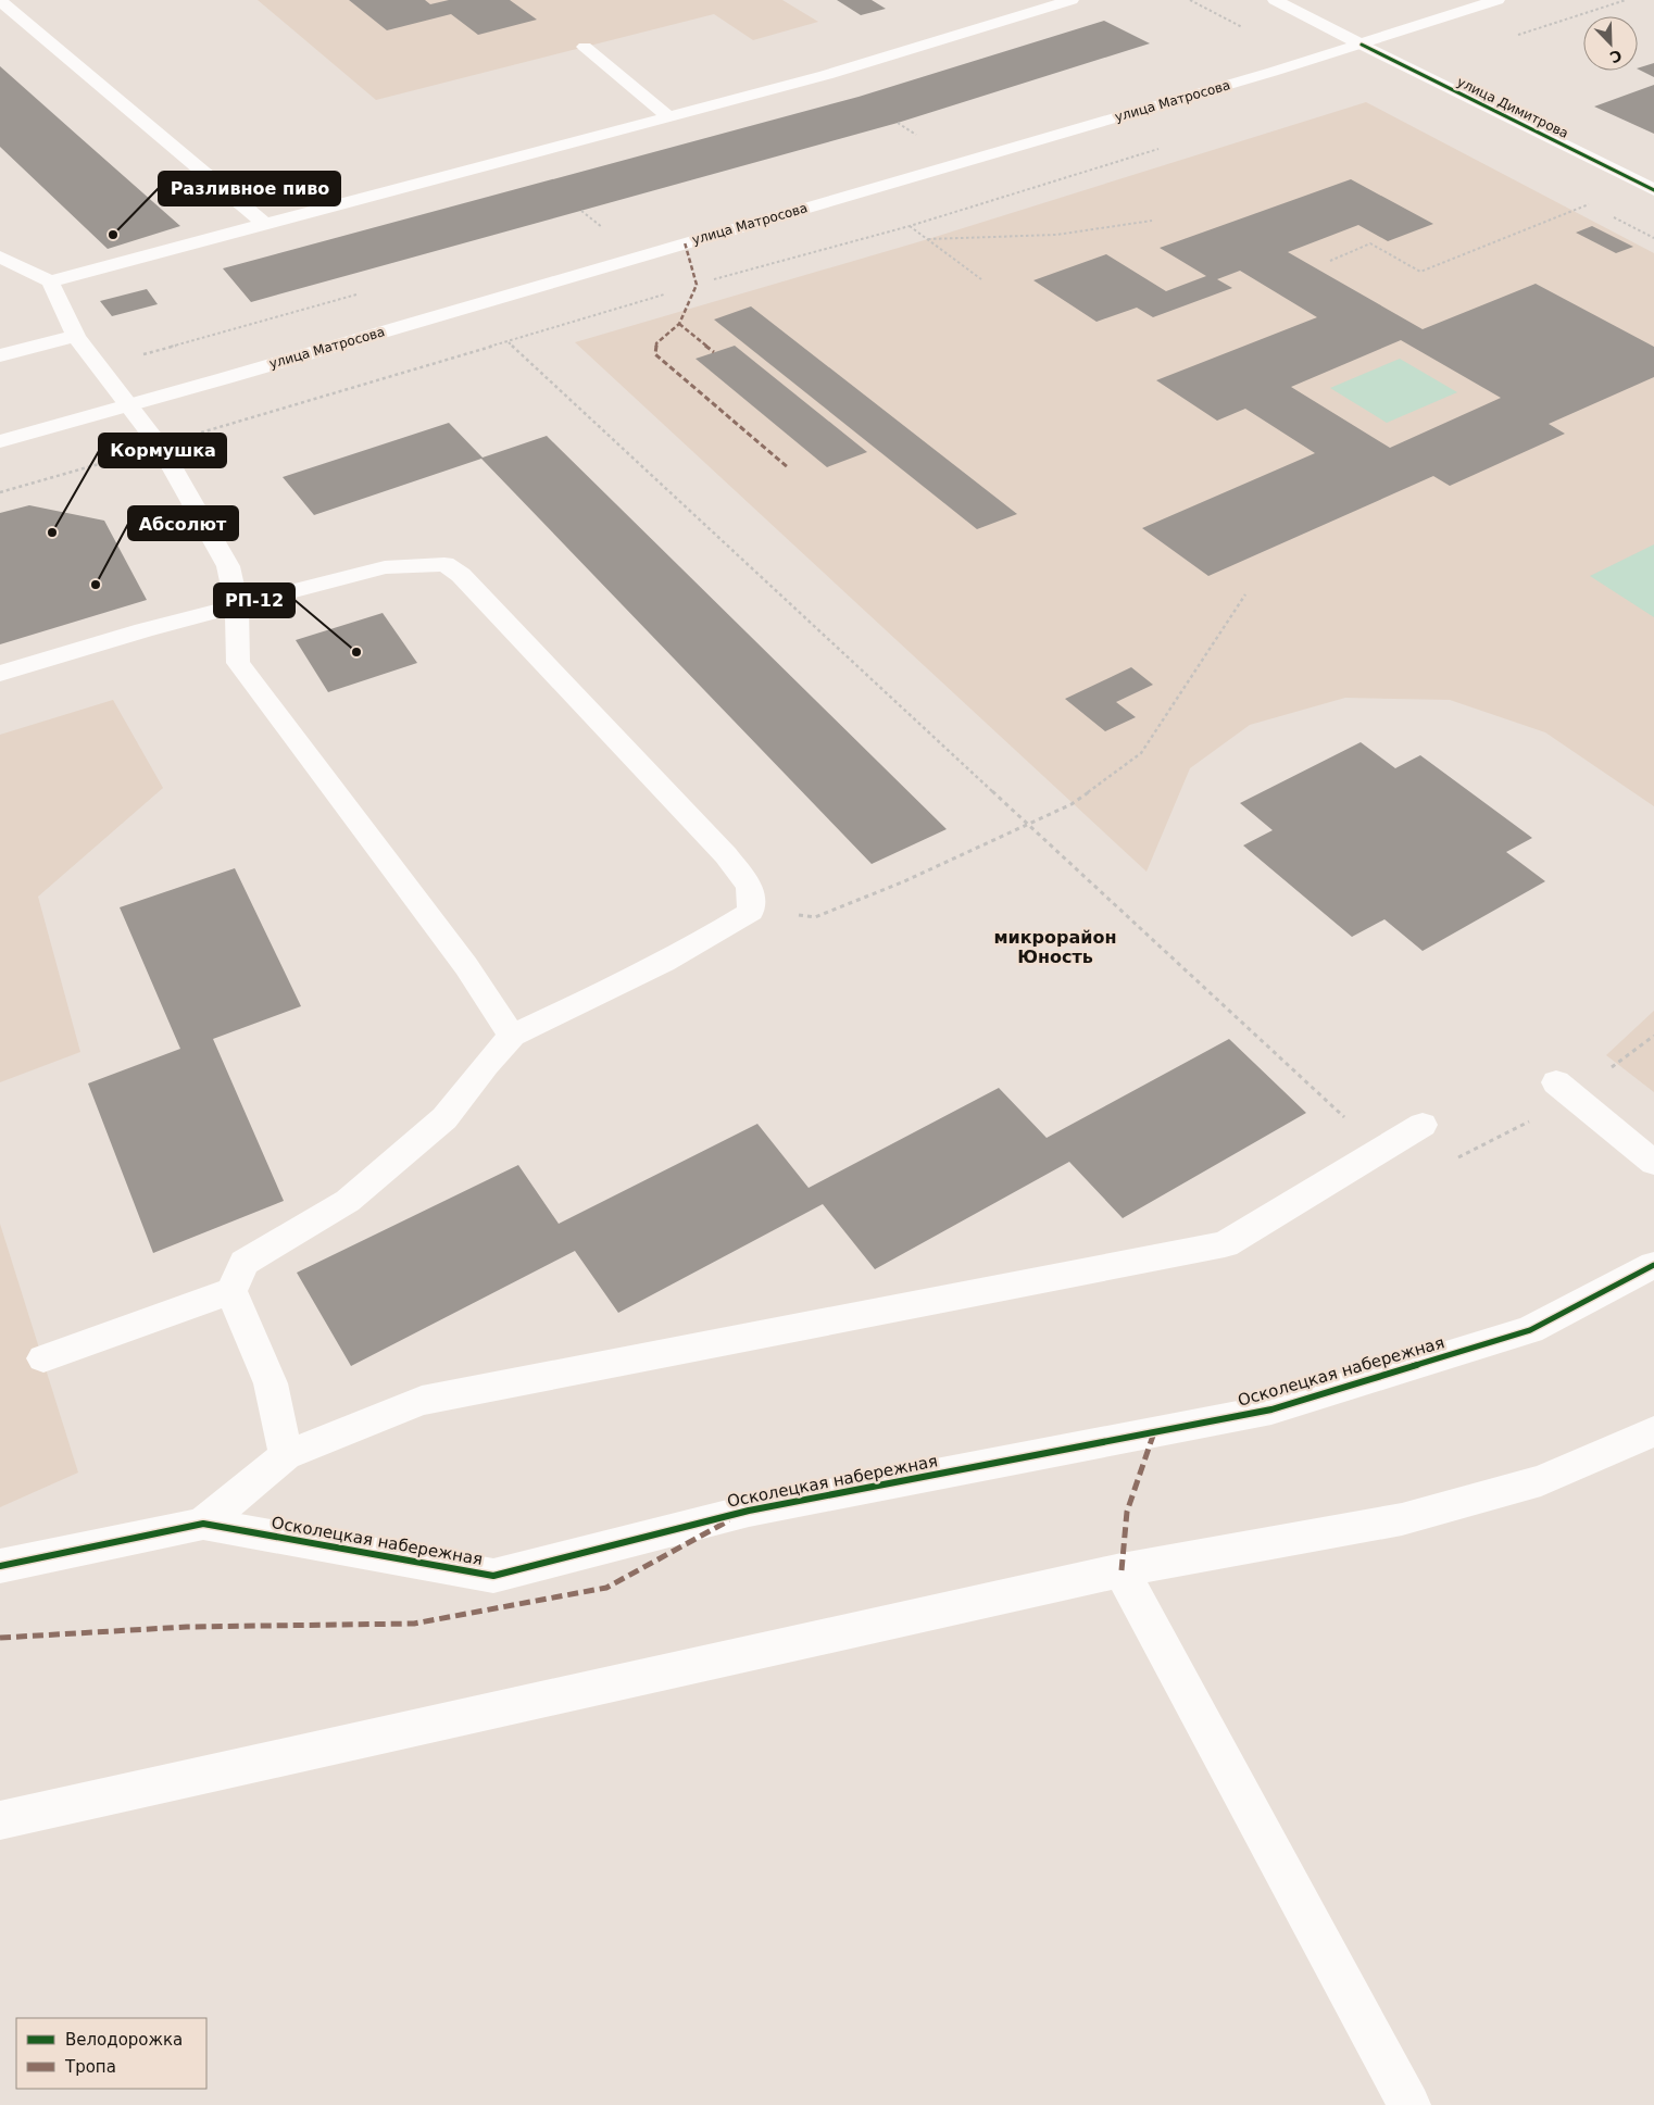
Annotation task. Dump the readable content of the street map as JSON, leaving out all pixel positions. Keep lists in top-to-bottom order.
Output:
{
  "streets": {
    "main road": ["улица Матросова", "улица Димитрова", "Осколецкая набережная"]
  },
  "crossings": [
    ["улица Матросова", "улица Димитрова"]
  ],
  "districts": ["микрорайон Юность"],
  "places": [
    "Разливное пиво",
    "Кормушка",
    "Абсолют",
    "РП-12"
  ],
  "legend": ["Велодорожка", "Тропа"],
  "north": "bottom right"
}
